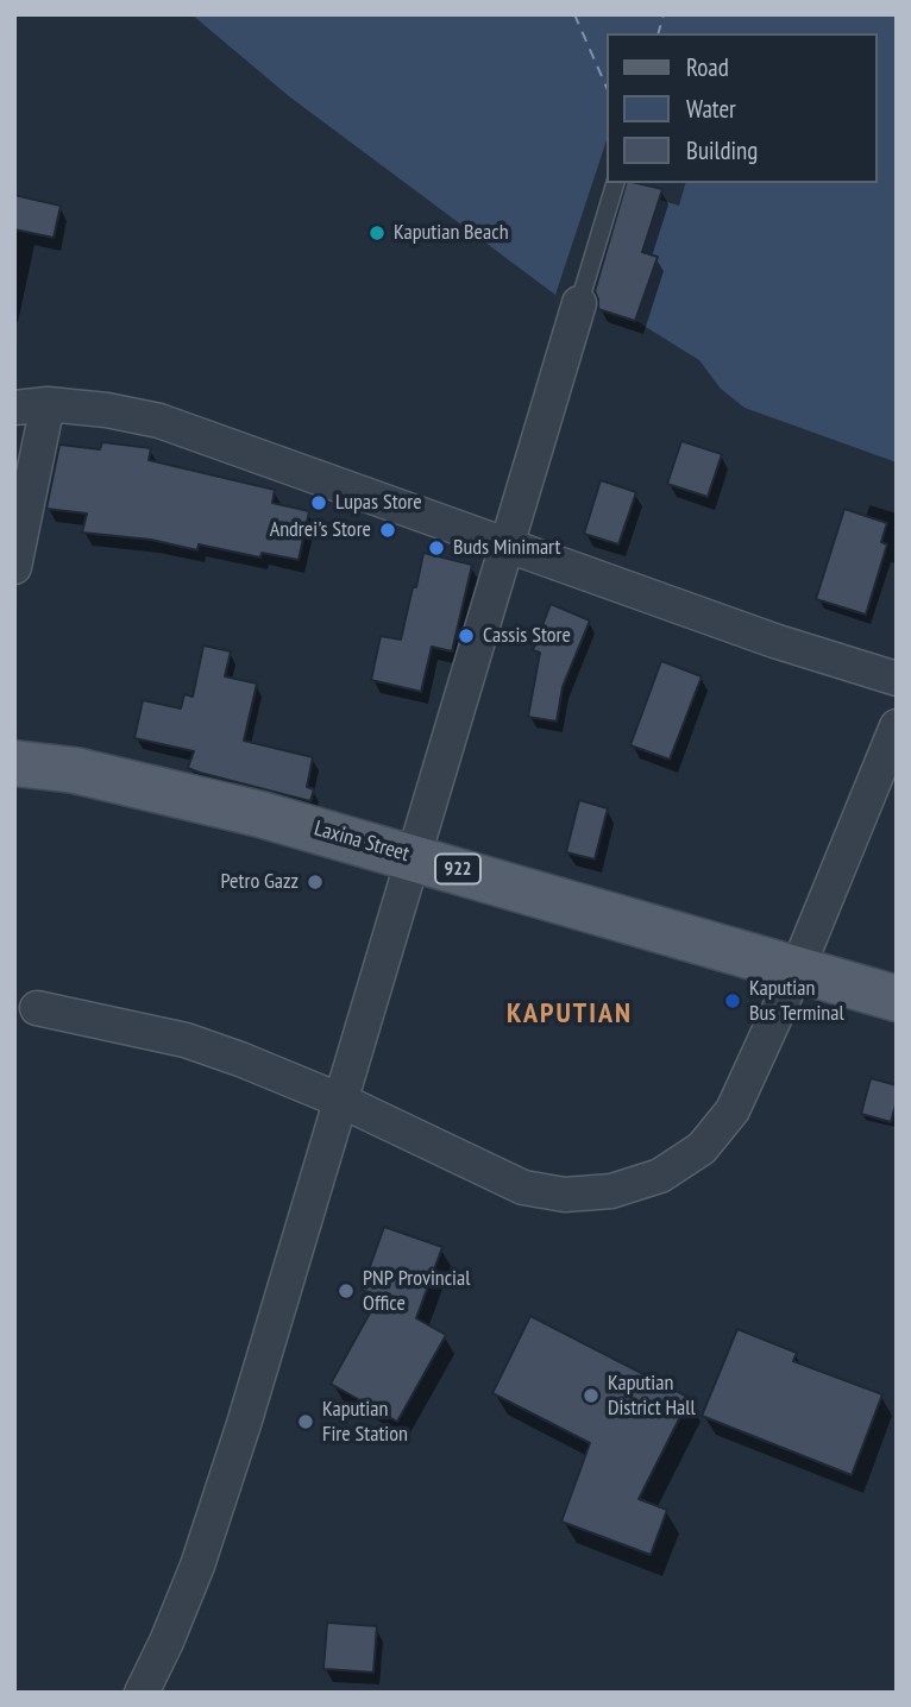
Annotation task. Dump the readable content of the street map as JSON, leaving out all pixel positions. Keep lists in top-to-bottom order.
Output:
{
  "streets": {
    "main road": ["Laxina Street", "922"]
  },
  "districts": ["KAPUTIAN"],
  "places": [
    "Kaputian Beach",
    "Lupas Store",
    "Andrei's Store",
    "Buds Minimart",
    "Cassis Store",
    "Petro Gazz",
    "Kaputian Bus Terminal",
    "PNP Provincial Office",
    "Kaputian District Hall",
    "Kaputian Fire Station"
  ],
  "legend": ["Road", "Water", "Building"]
}
